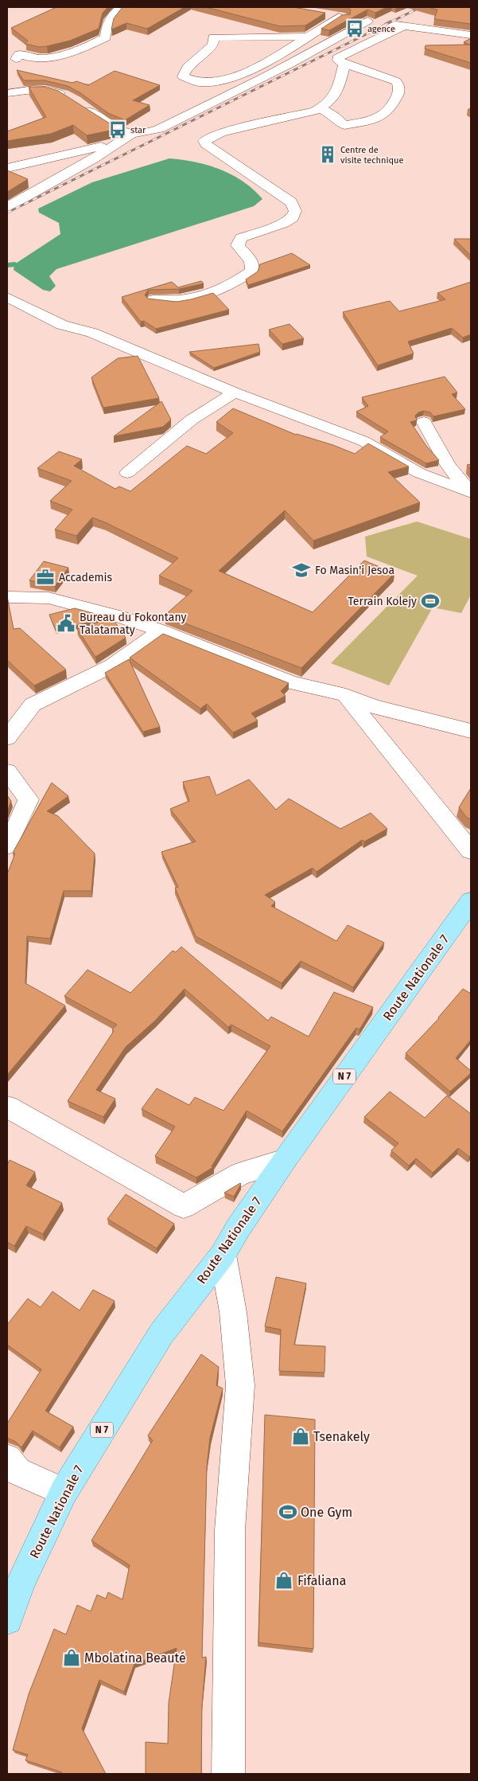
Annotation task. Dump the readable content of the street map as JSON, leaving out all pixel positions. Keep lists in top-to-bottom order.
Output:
{
  "streets": {
    "main road": ["Route Nationale 7", "N 7"]
  },
  "places": {
    "bus stop": ["agence", "star"],
    "building": ["Centre de visite technique"],
    "school or university": ["Fo Masin'i Jesoa"],
    "office": ["Accademis"],
    "sports": ["Terrain Kolejy", "One Gym"],
    "public building": ["Bureau du Fokontany Talatamaty"],
    "shop": ["Tsenakely", "Fifaliana", "Mbolatina Beauté"]
  }
}
